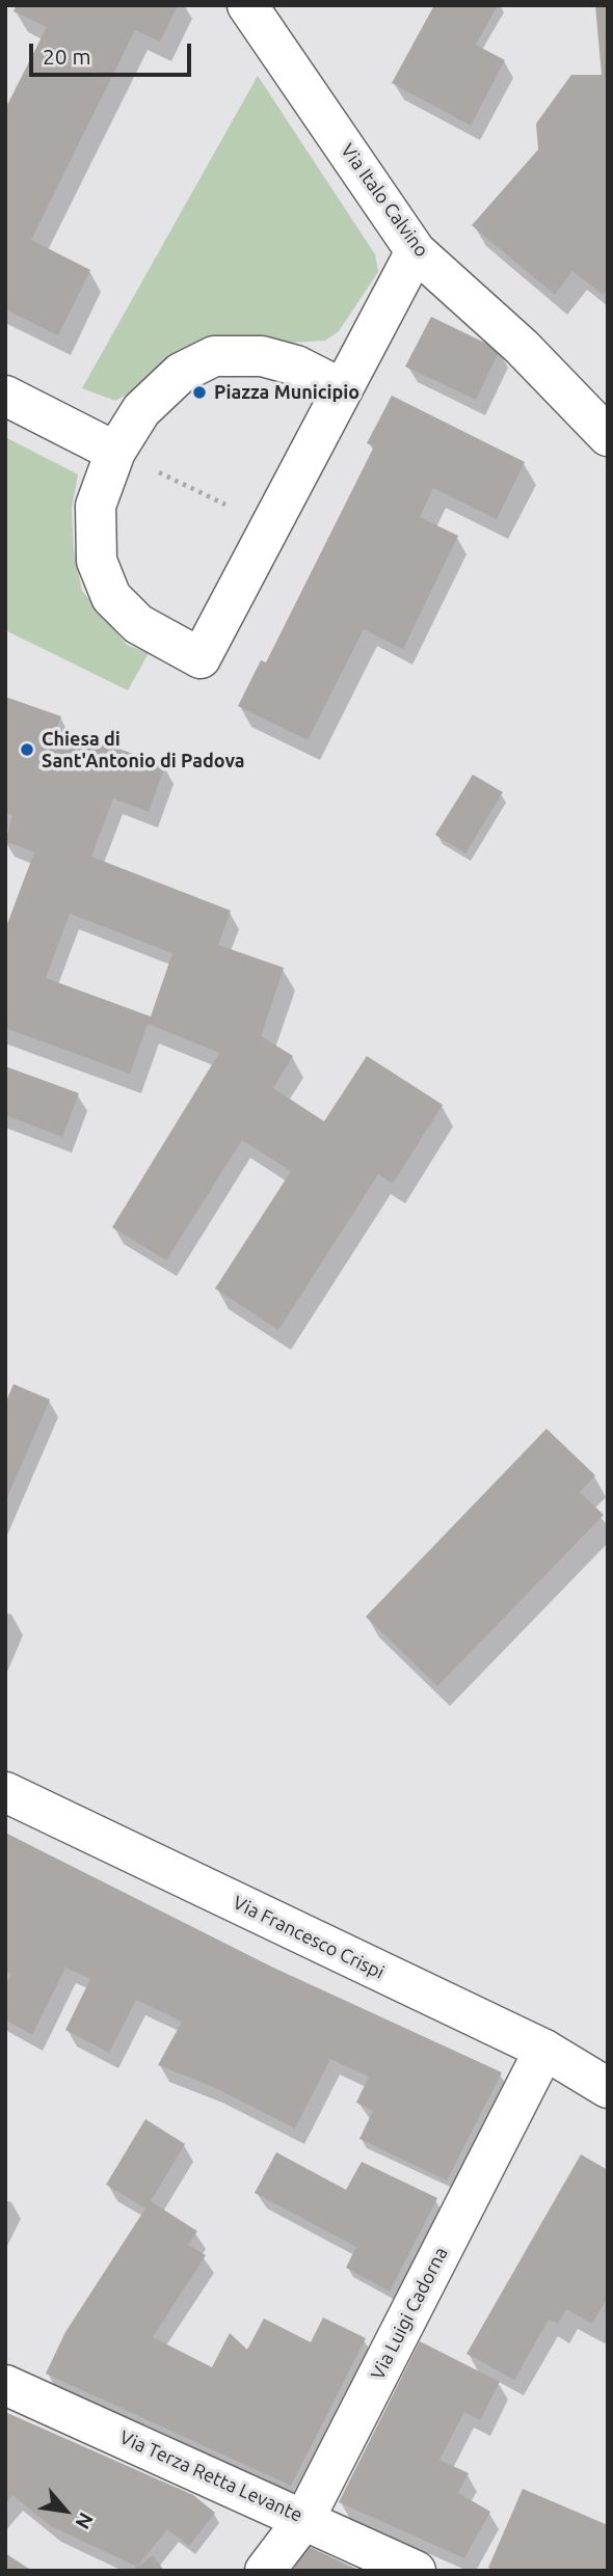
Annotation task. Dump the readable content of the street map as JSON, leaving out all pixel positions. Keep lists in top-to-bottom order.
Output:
{
  "streets": {
    "street": [
      "Via Italo Calvino",
      "Via Francesco Crispi",
      "Via Luigi Cadorna",
      "Via Terza Retta Levante"
    ]
  },
  "crossings": [
    ["Via Francesco Crispi", "Via Luigi Cadorna"],
    ["Via Luigi Cadorna", "Via Terza Retta Levante"]
  ],
  "places": ["Piazza Municipio", "Chiesa di Sant'Antonio di Padova"],
  "scale_bar": "20 m",
  "north": "bottom right"
}
